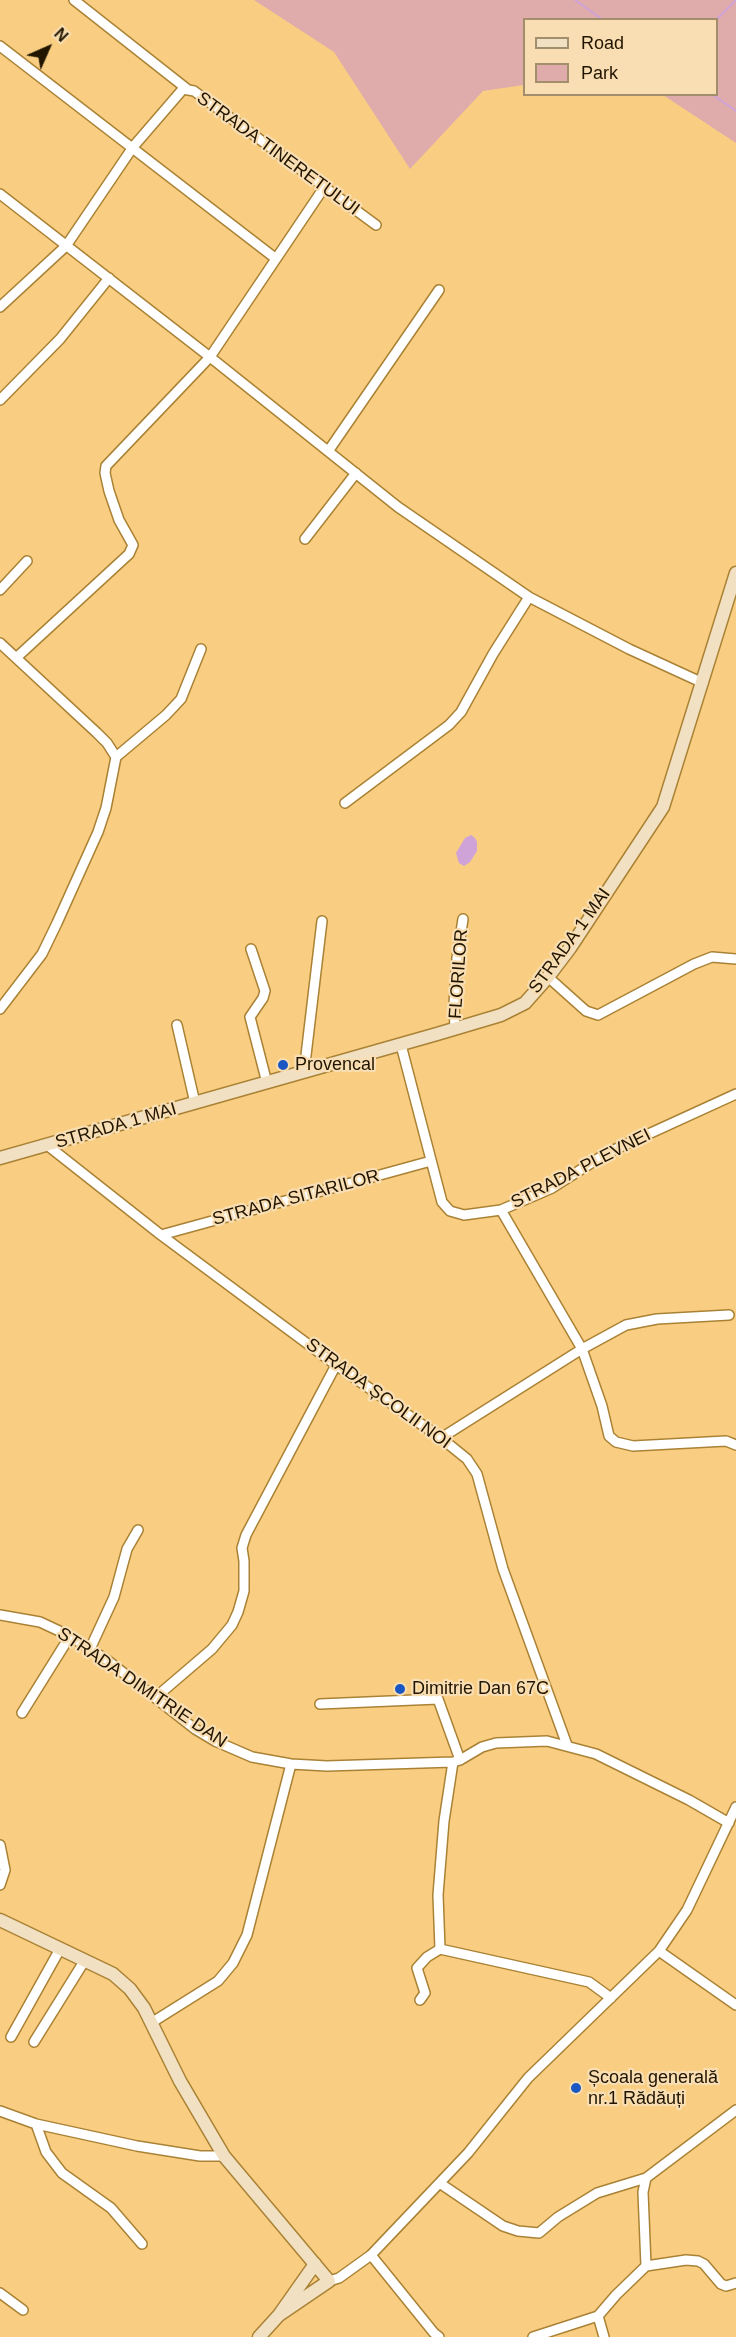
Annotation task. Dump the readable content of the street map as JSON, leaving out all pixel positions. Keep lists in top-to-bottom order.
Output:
{
  "streets": {
    "main road": ["STRADA 1 MAI"],
    "street": [
      "STRADA TINERETULUI",
      "FLORILOR",
      "STRADA PLEVNEI",
      "STRADA SITARILOR",
      "STRADA ȘCOLII NOI",
      "STRADA DIMITRIE DAN"
    ]
  },
  "crossings": [
    ["STRADA 1 MAI", "FLORILOR"],
    ["STRADA 1 MAI", "STRADA PLEVNEI"],
    ["STRADA 1 MAI", "STRADA ȘCOLII NOI"],
    ["STRADA PLEVNEI", "STRADA SITARILOR"],
    ["STRADA SITARILOR", "STRADA ȘCOLII NOI"],
    ["STRADA ȘCOLII NOI", "STRADA DIMITRIE DAN"]
  ],
  "places": ["Provencal", "Dimitrie Dan 67C", "Școala generală nr.1 Rădăuți"],
  "legend": ["Road", "Park"],
  "north": "top right"
}
